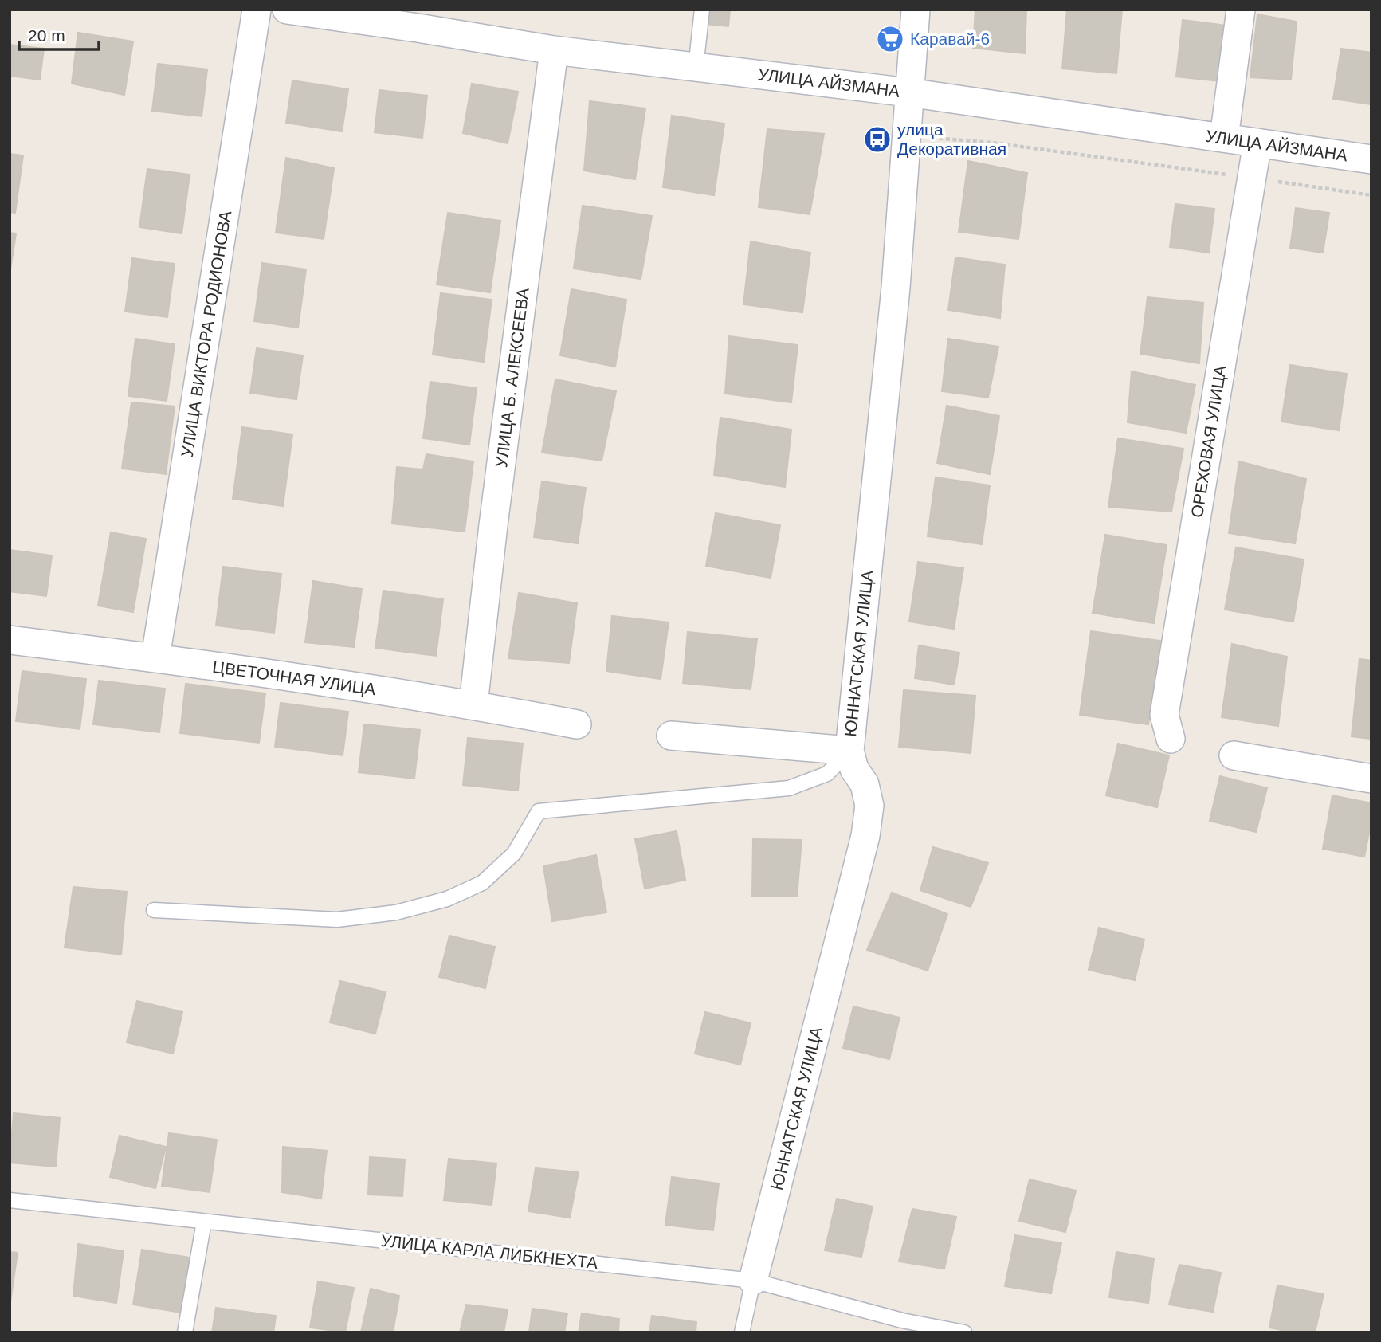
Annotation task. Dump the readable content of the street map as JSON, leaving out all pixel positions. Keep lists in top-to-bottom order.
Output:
{
  "streets": {
    "street": [
      "УЛИЦА АЙЗМАНА",
      "УЛИЦА ВИКТОРА РОДИОНОВА",
      "УЛИЦА Б. АЛЕКСЕЕВА",
      "ОРЕХОВАЯ УЛИЦА",
      "ЮННАТСКАЯ УЛИЦА",
      "ЦВЕТОЧНАЯ УЛИЦА"
    ],
    "lane": ["УЛИЦА КАРЛА ЛИБКНЕХТА"]
  },
  "crossings": [
    ["УЛИЦА АЙЗМАНА", "УЛИЦА Б. АЛЕКСЕЕВА"],
    ["УЛИЦА АЙЗМАНА", "ОРЕХОВАЯ УЛИЦА"],
    ["УЛИЦА АЙЗМАНА", "ЮННАТСКАЯ УЛИЦА"],
    ["УЛИЦА ВИКТОРА РОДИОНОВА", "ЦВЕТОЧНАЯ УЛИЦА"],
    ["УЛИЦА Б. АЛЕКСЕЕВА", "ЦВЕТОЧНАЯ УЛИЦА"],
    ["ЮННАТСКАЯ УЛИЦА", "УЛИЦА КАРЛА ЛИБКНЕХТА"]
  ],
  "places": {
    "supermarket": ["Каравай-6"],
    "bus stop": ["улица Декоративная"]
  },
  "scale_bar": "20 m"
}
